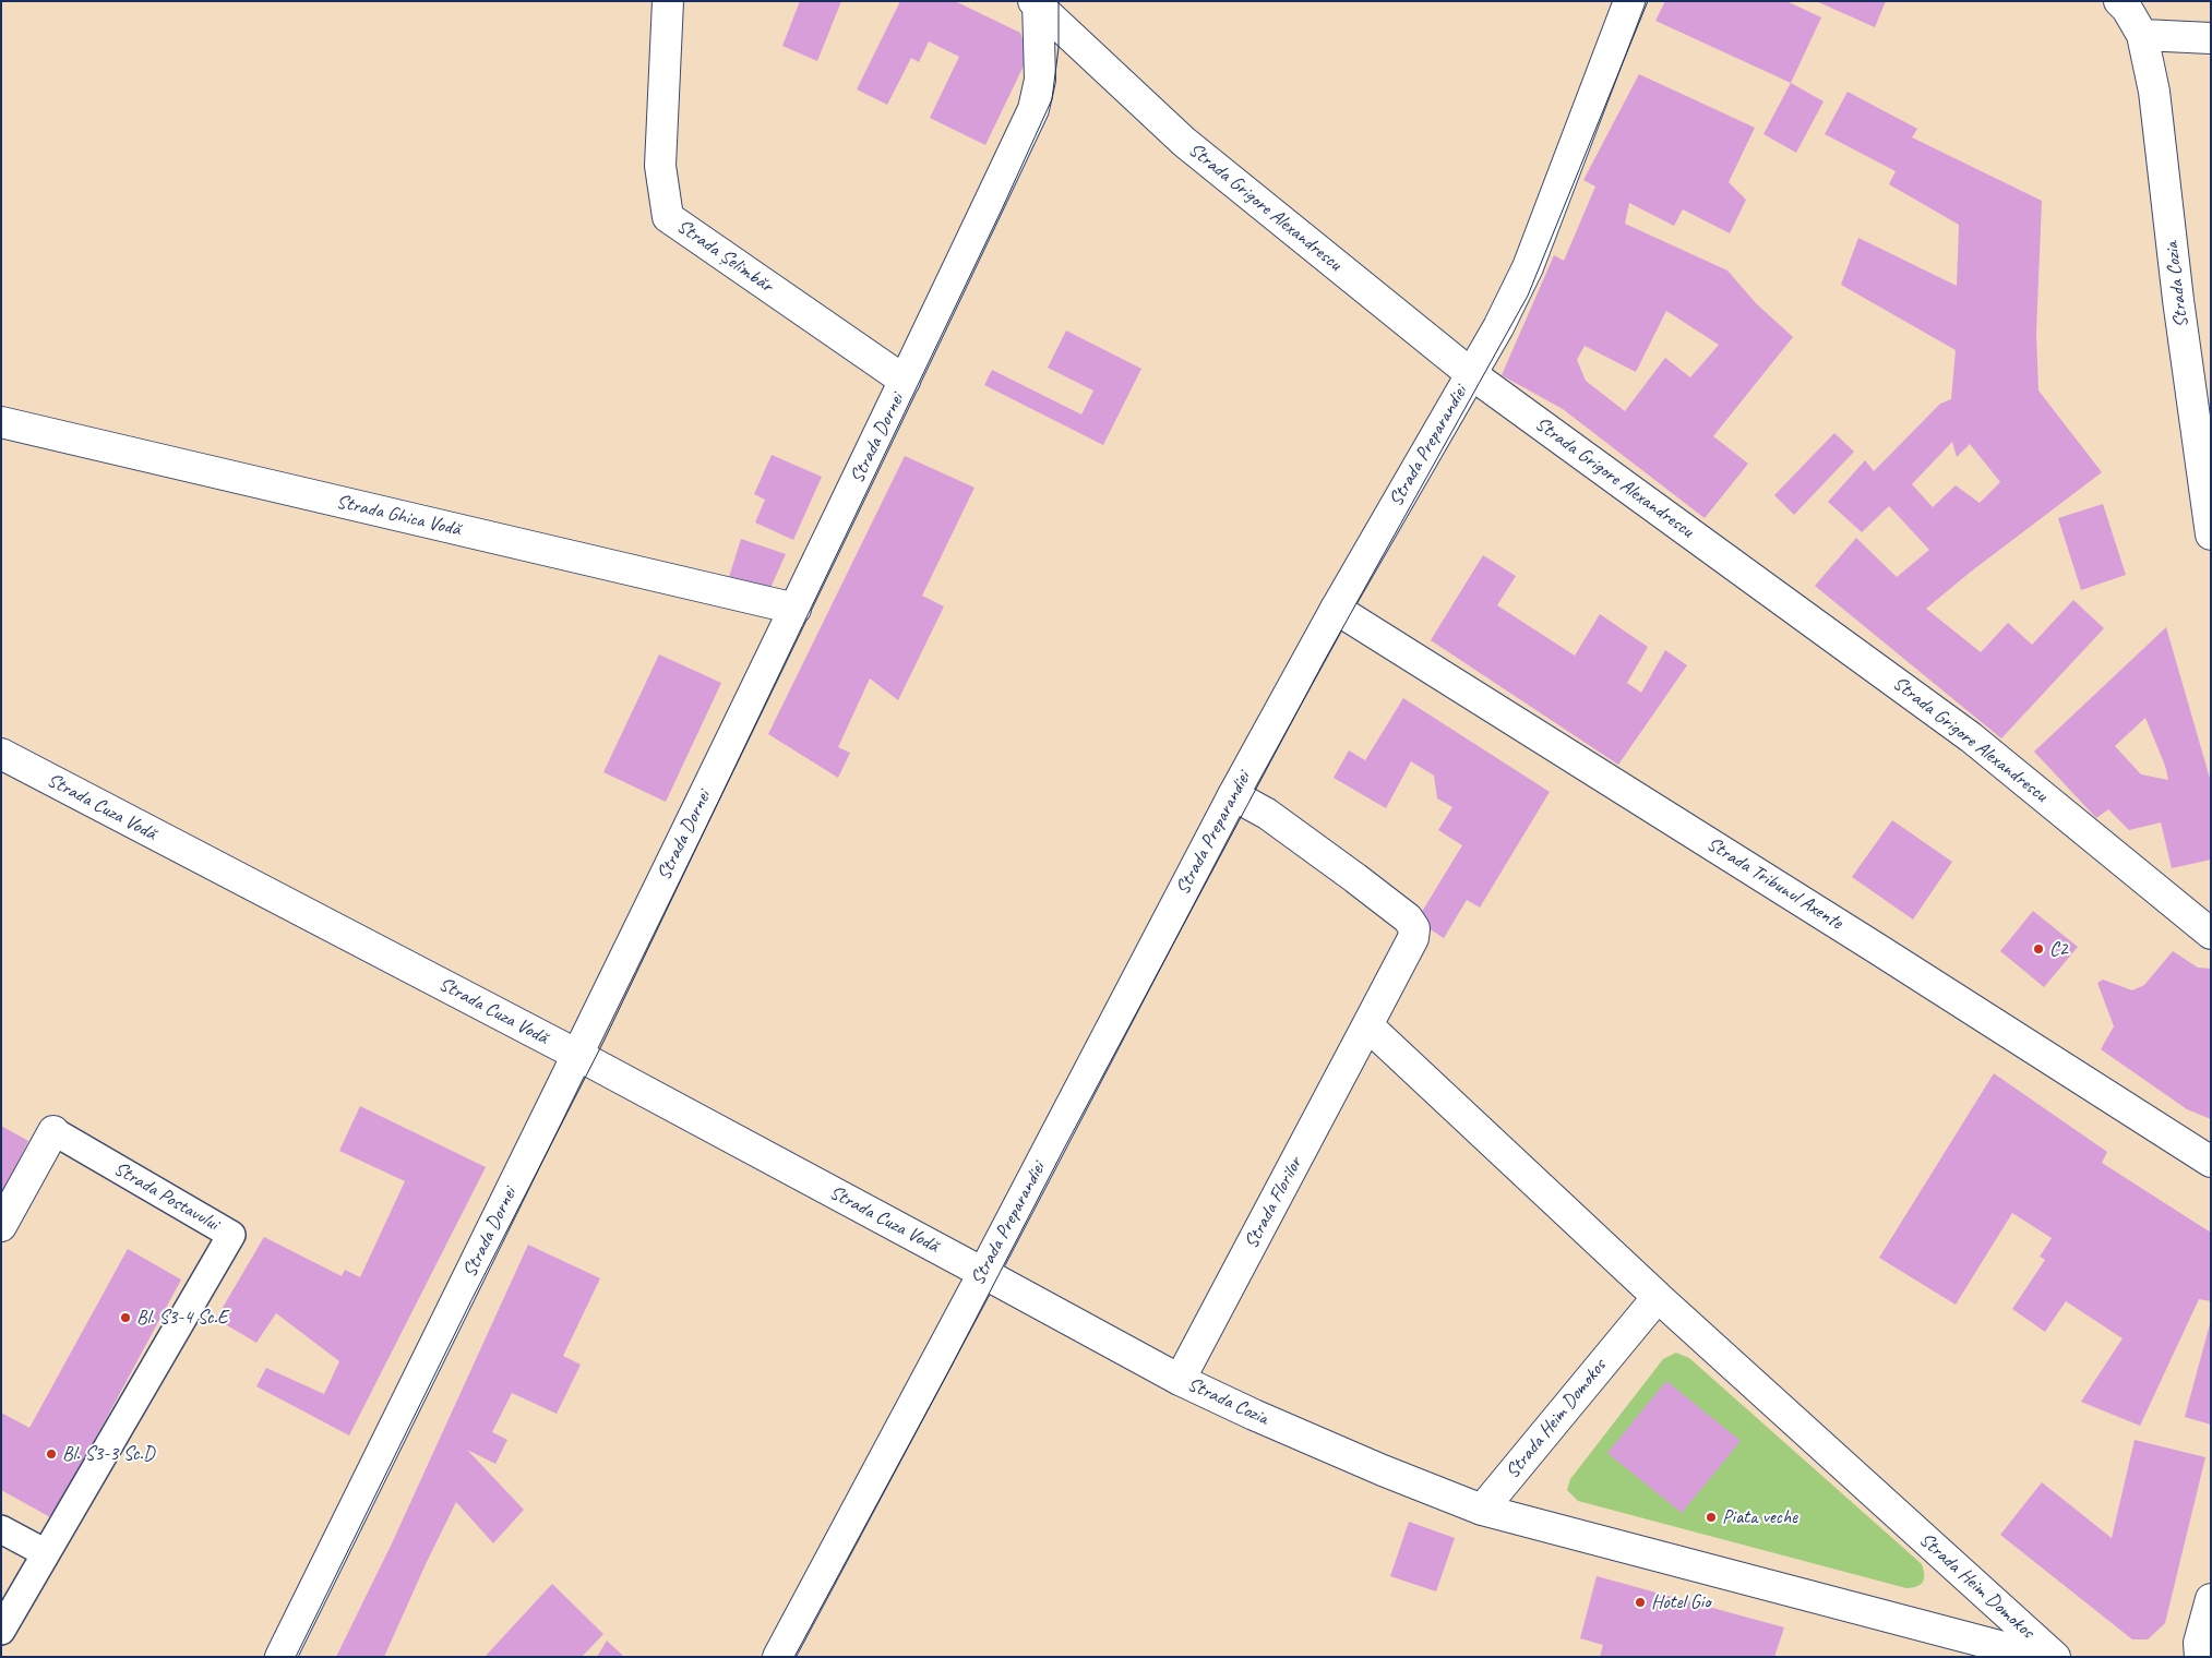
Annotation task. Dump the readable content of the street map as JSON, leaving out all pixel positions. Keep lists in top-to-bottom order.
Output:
{
  "streets": {
    "street": [
      "Strada Grigore Alexandrescu",
      "Strada Șelimbăr",
      "Strada Cozia",
      "Strada Dornei",
      "Strada Preparandiei",
      "Strada Ghica Vodă",
      "Strada Cuza Vodă",
      "Strada Tribunul Axente",
      "Strada Postavului",
      "Strada Florilor",
      "Strada Heim Domokos"
    ]
  },
  "crossings": [
    ["Strada Grigore Alexandrescu", "Strada Dornei"],
    ["Strada Grigore Alexandrescu", "Strada Preparandiei"],
    ["Strada Șelimbăr", "Strada Dornei"],
    ["Strada Cozia", "Strada Preparandiei"],
    ["Strada Cozia", "Strada Cuza Vodă"],
    ["Strada Cozia", "Strada Florilor"],
    ["Strada Cozia", "Strada Heim Domokos"],
    ["Strada Dornei", "Strada Ghica Vodă"],
    ["Strada Dornei", "Strada Cuza Vodă"],
    ["Strada Preparandiei", "Strada Cuza Vodă"],
    ["Strada Preparandiei", "Strada Tribunul Axente"],
    ["Strada Preparandiei", "Strada Florilor"]
  ],
  "places": [
    "C2",
    "Bl. S3-4 Sc.E",
    "Bl. S3-3 Sc.D",
    "Piata veche",
    "Hotel Gio"
  ]
}
